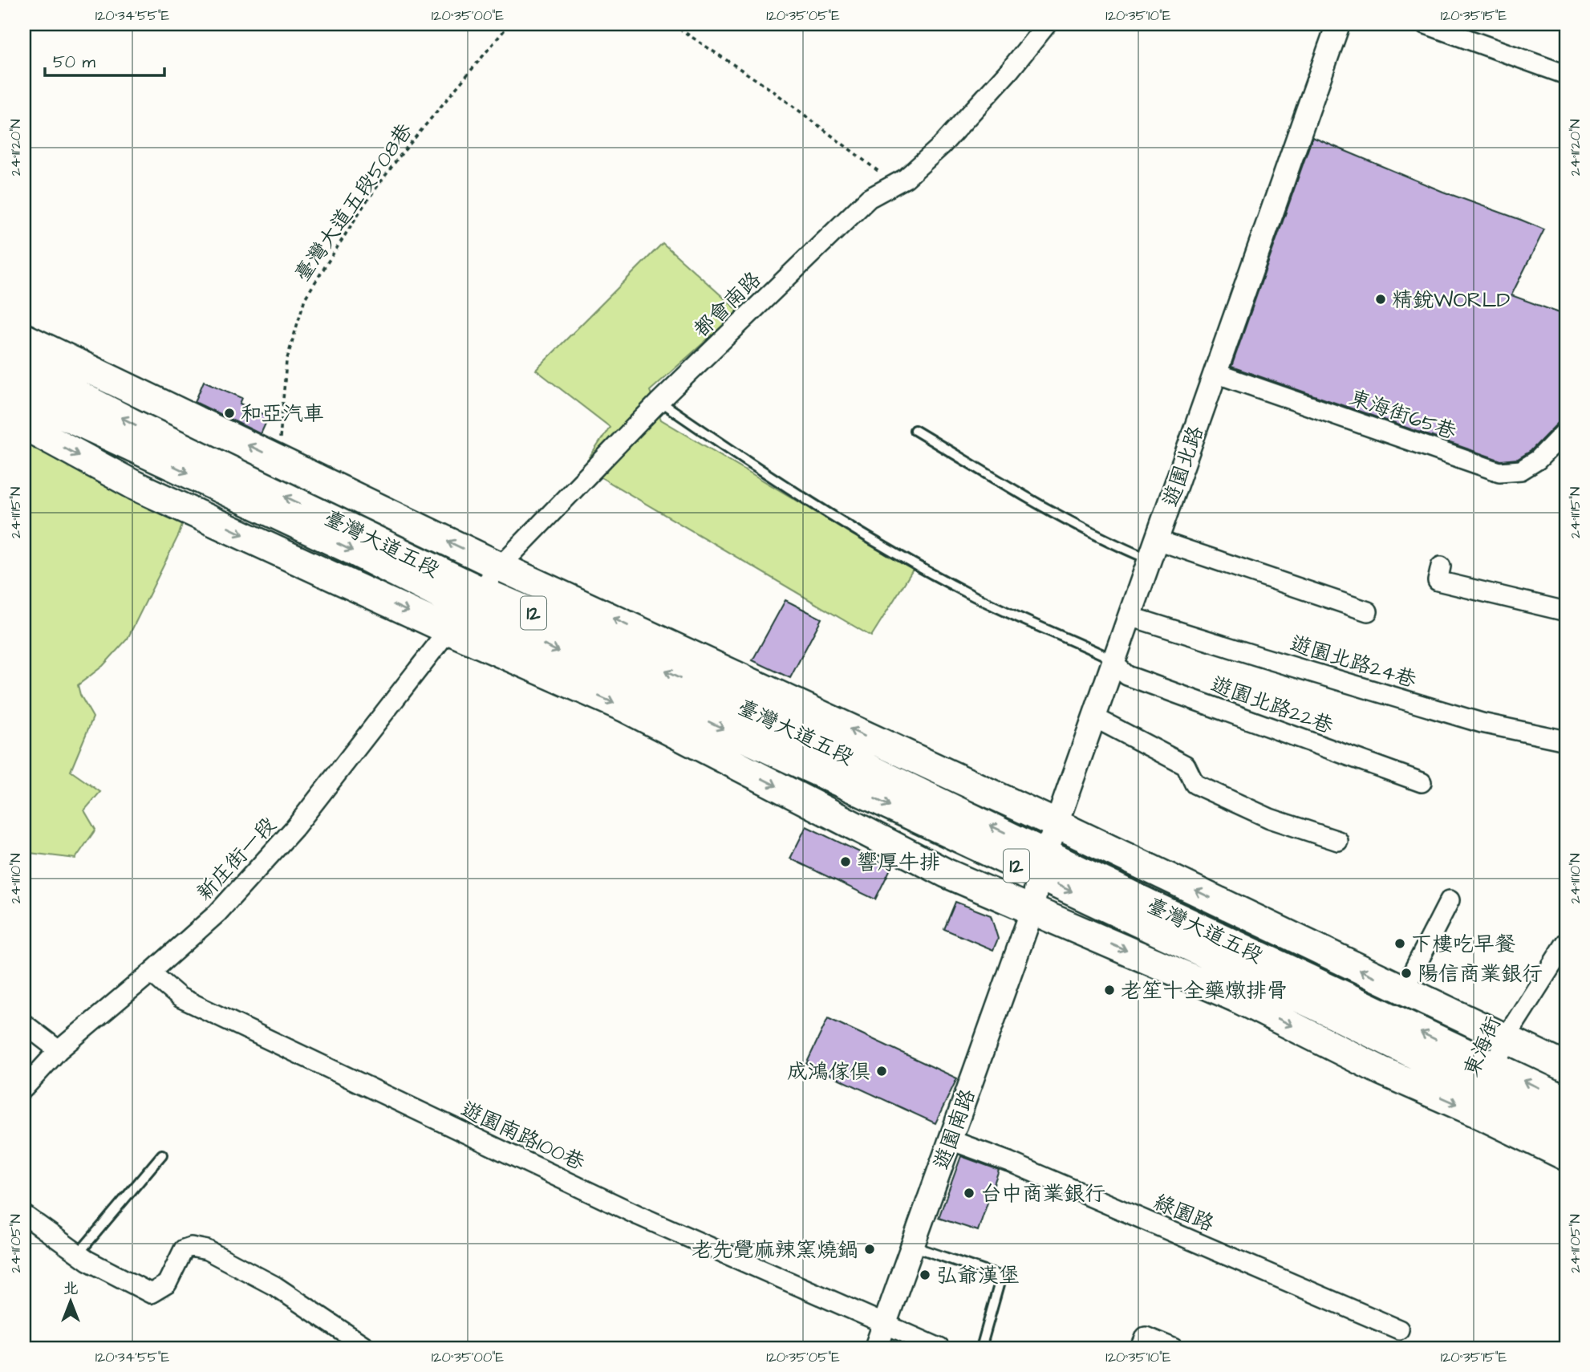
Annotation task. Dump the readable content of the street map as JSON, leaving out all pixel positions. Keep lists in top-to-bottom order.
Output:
{
  "streets": {
    "main road": ["臺灣大道五段", "12"],
    "street": [
      "都會南路",
      "東海街65巷",
      "遊園北路",
      "遊園北路24巷",
      "遊園北路22巷",
      "新庄街一段",
      "東海街",
      "遊園南路",
      "遊園南路100巷",
      "綠園路"
    ],
    "path": ["臺灣大道五段508巷"]
  },
  "crossings": [
    ["臺灣大道五段508巷", "臺灣大道五段"],
    ["都會南路", "臺灣大道五段"],
    ["都會南路", "新庄街一段"],
    ["東海街65巷", "遊園北路"],
    ["遊園北路", "臺灣大道五段"],
    ["遊園北路", "遊園北路24巷"],
    ["遊園北路", "遊園北路22巷"],
    ["遊園北路", "遊園南路"],
    ["臺灣大道五段", "新庄街一段"],
    ["臺灣大道五段", "東海街"],
    ["臺灣大道五段", "遊園南路"],
    ["新庄街一段", "遊園南路100巷"],
    ["遊園南路", "遊園南路100巷"],
    ["遊園南路", "綠園路"]
  ],
  "places": [
    "精銳WORLD",
    "和亞汽車",
    "響厚牛排",
    "下樓吃早餐",
    "陽信商業銀行",
    "老笙十全藥燉排骨",
    "成鴻傢俱",
    "台中商業銀行",
    "老先覺麻辣窯燒鍋",
    "弘爺漢堡"
  ],
  "scale_bar": "50 m",
  "north": "top",
  "coordinates": [
    "120°34'55\"E",
    "120°35'00\"E",
    "120°35'05\"E",
    "120°35'10\"E",
    "120°35'15\"E",
    "24°11'20\"N",
    "24°11'15\"N",
    "24°11'10\"N",
    "24°11'05\"N"
  ]
}
